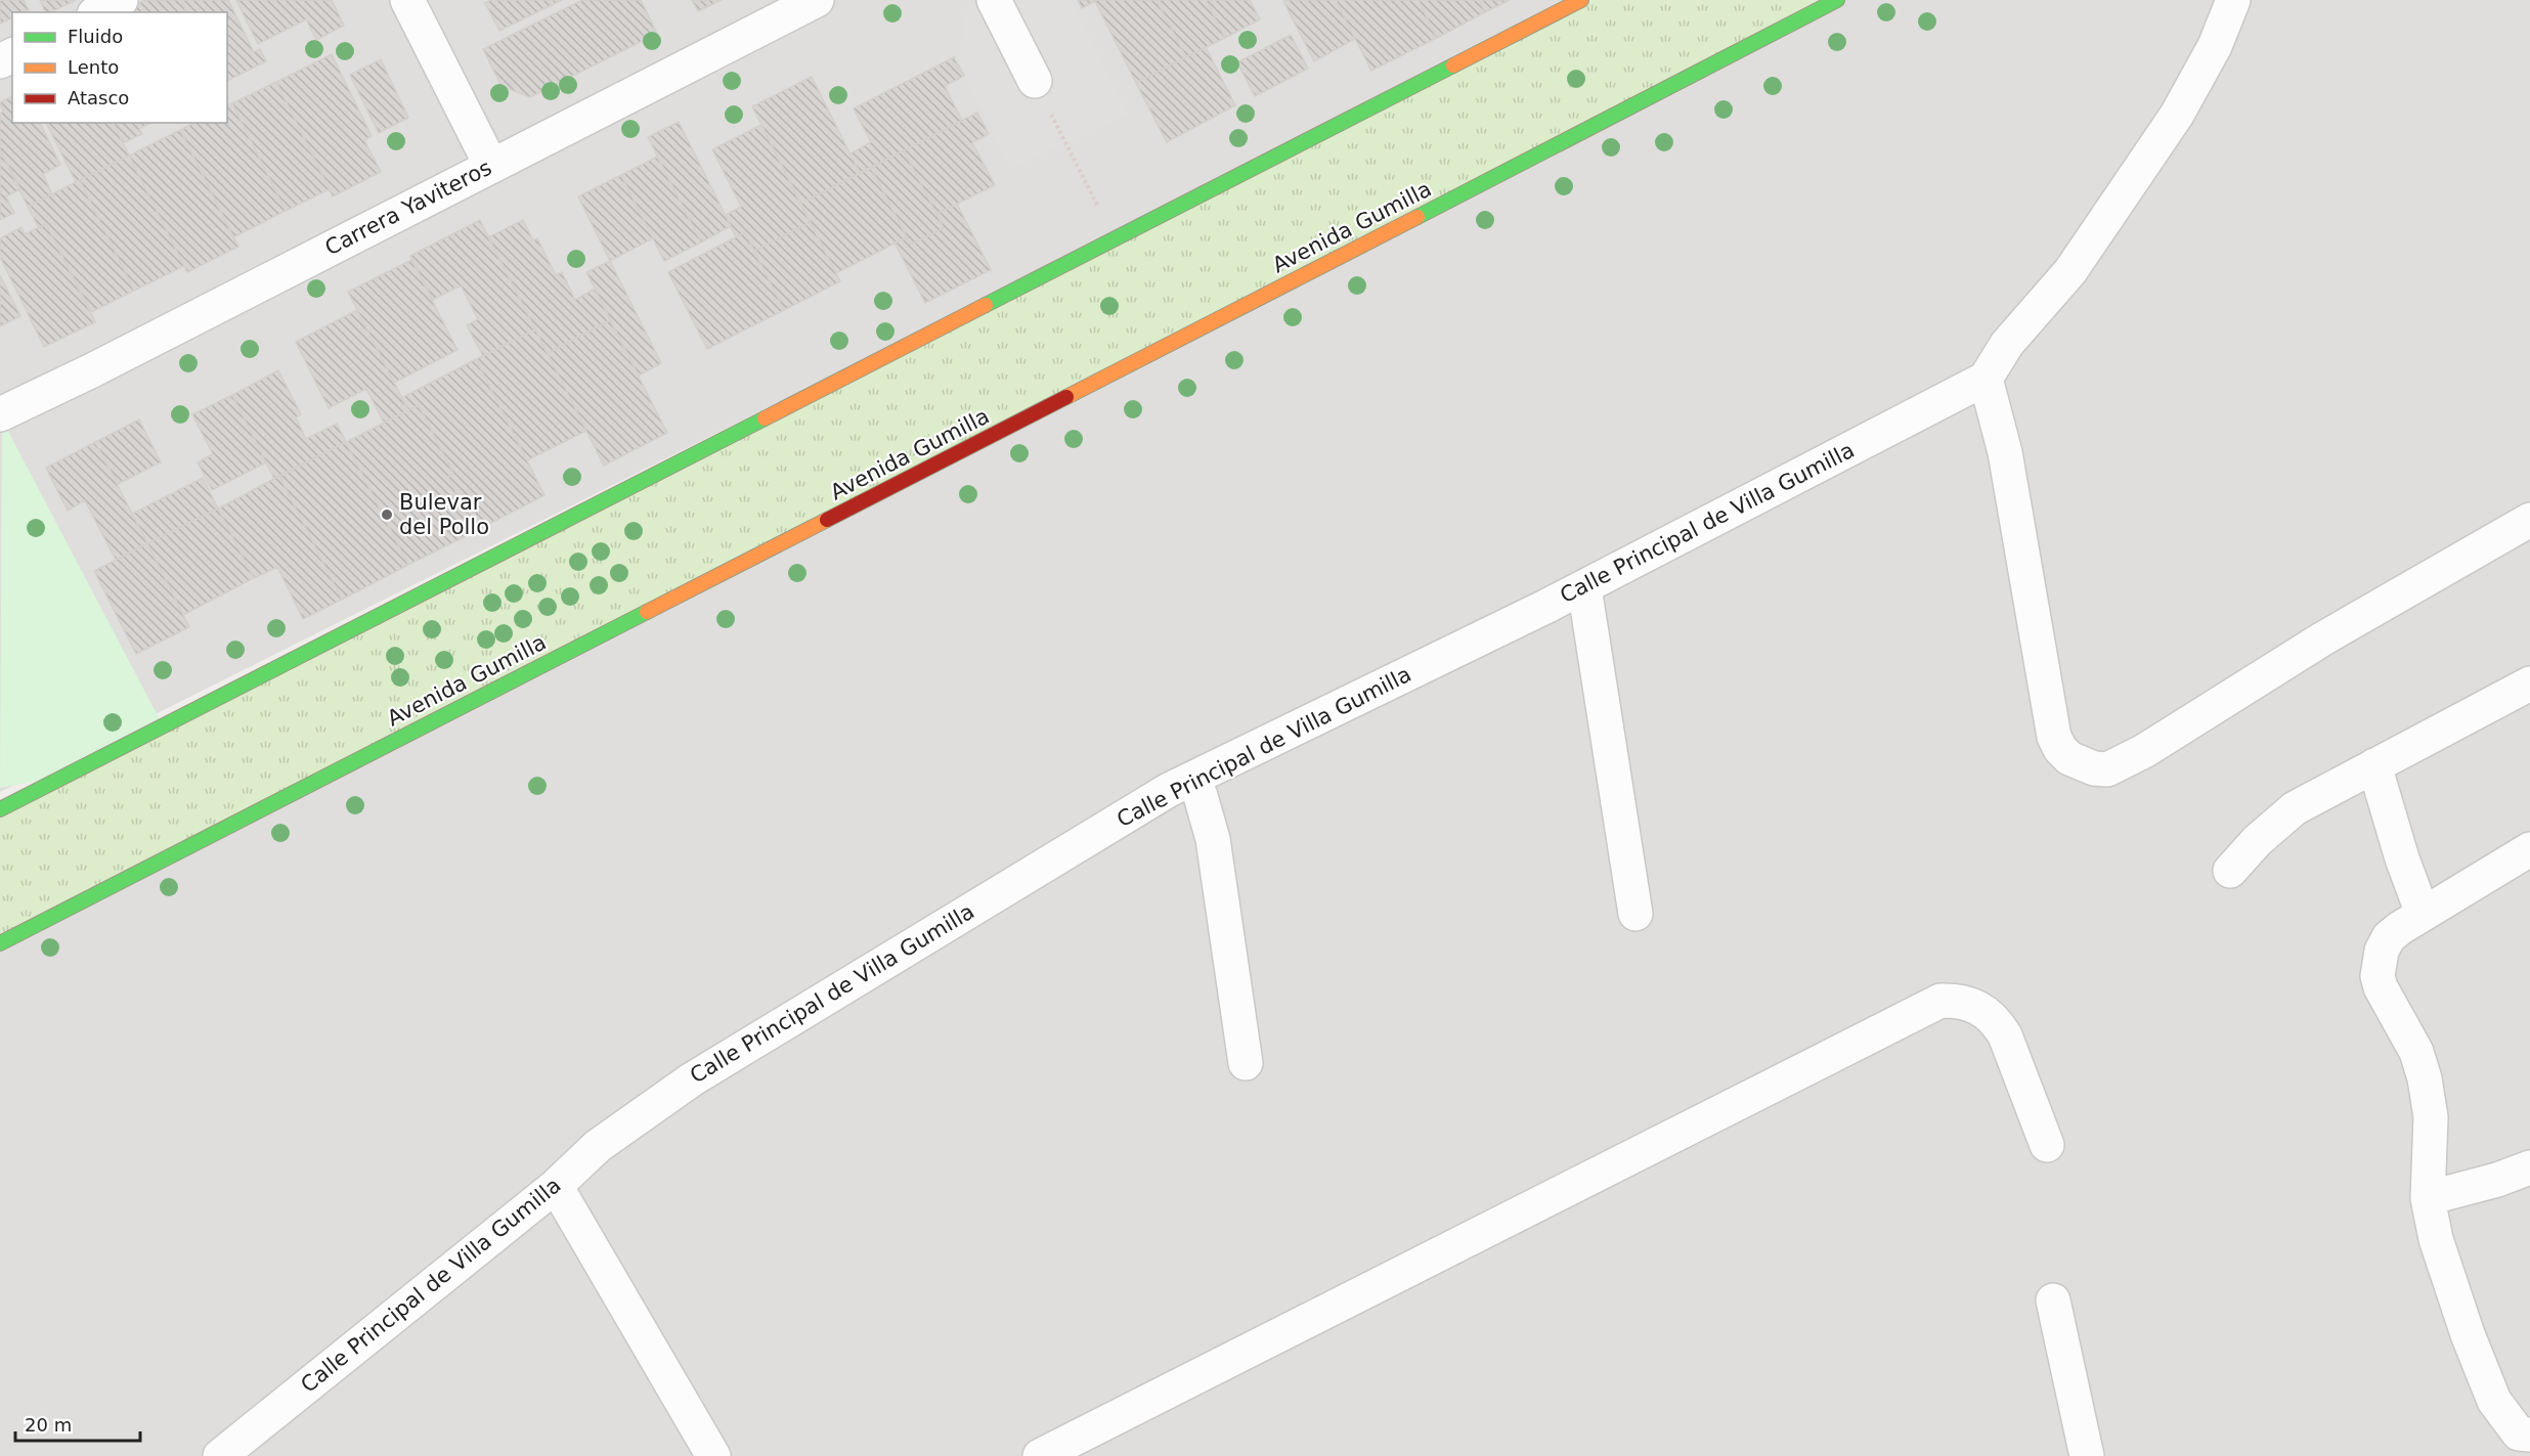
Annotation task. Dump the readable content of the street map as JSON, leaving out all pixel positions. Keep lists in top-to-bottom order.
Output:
{
  "streets": {
    "main road": ["Avenida Gumilla"],
    "street": ["Carrera Yaviteros", "Calle Principal de Villa Gumilla"]
  },
  "places": ["Bulevar del Pollo"],
  "legend": ["Fluido", "Lento", "Atasco"],
  "scale_bar": "20 m"
}
